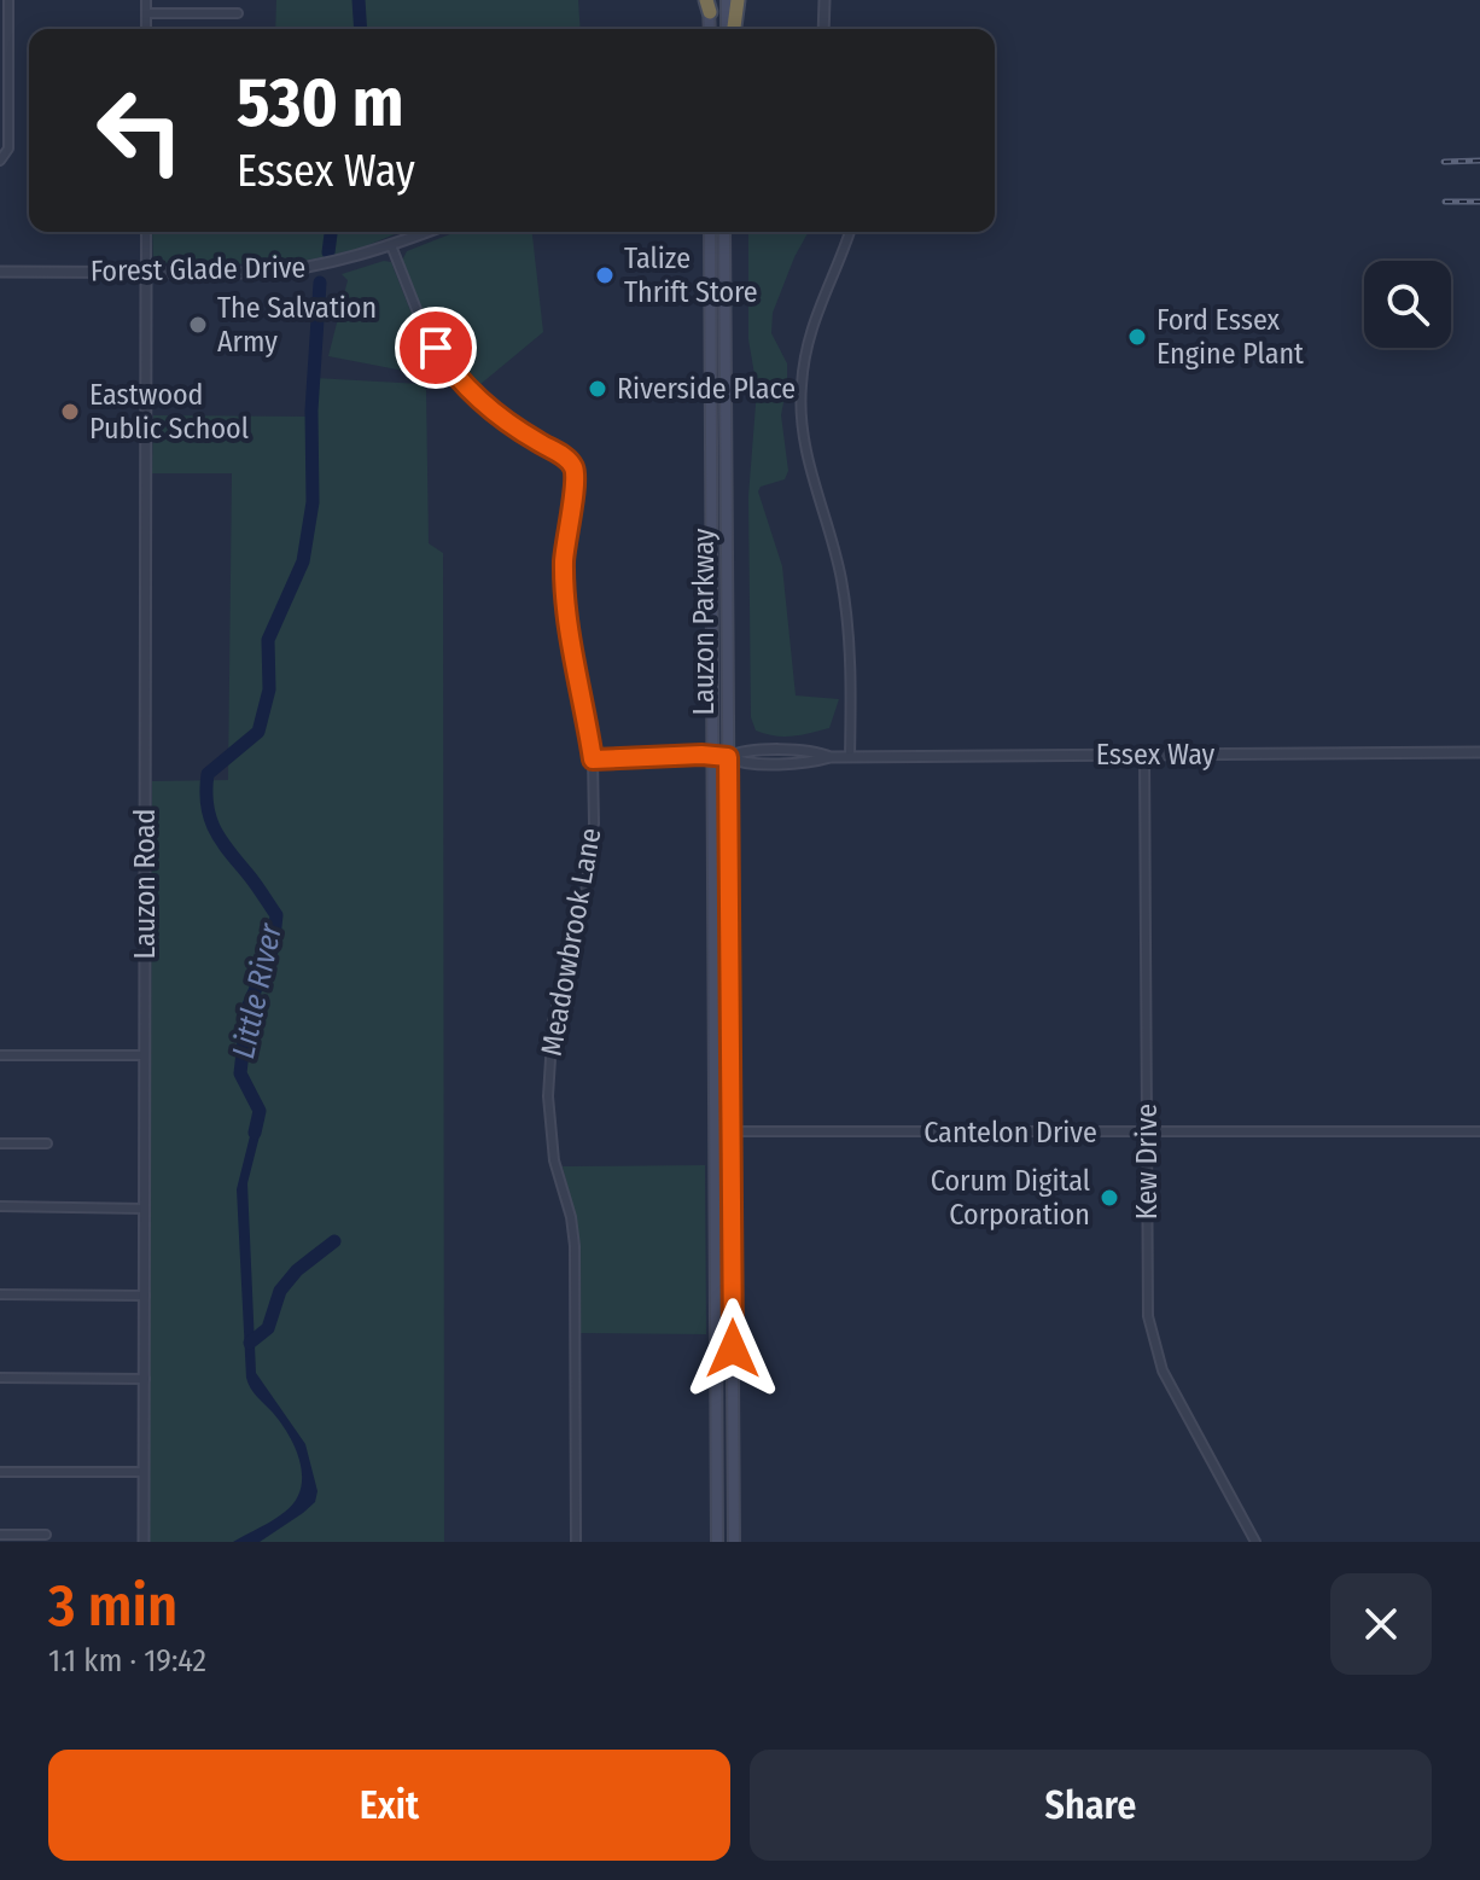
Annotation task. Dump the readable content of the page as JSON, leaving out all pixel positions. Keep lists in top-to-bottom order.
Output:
{
  "streets": {
    "main road": ["Lauzon Parkway"],
    "street": [
      "Forest Glade Drive",
      "Essex Way",
      "Lauzon Road",
      "Meadowbrook Lane",
      "Cantelon Drive",
      "Kew Drive"
    ]
  },
  "crossings": [
    ["Forest Glade Drive", "Lauzon Road"],
    ["Forest Glade Drive", "Meadowbrook Lane"],
    ["Lauzon Parkway", "Essex Way"],
    ["Lauzon Parkway", "Cantelon Drive"],
    ["Essex Way", "Meadowbrook Lane"],
    ["Essex Way", "Kew Drive"],
    ["Cantelon Drive", "Kew Drive"]
  ],
  "water": ["Little River"],
  "places": [
    "Talize Thrift Store",
    "The Salvation Army",
    "Ford Essex Engine Plant",
    "Riverside Place",
    "Eastwood Public School",
    "Corum Digital Corporation"
  ],
  "page": {
    "turn": ["530 m", "Essex Way"],
    "heading": ["3 min", "1.1 km · 19:42"],
    "buttons": ["Exit", "Share"]
  }
}
